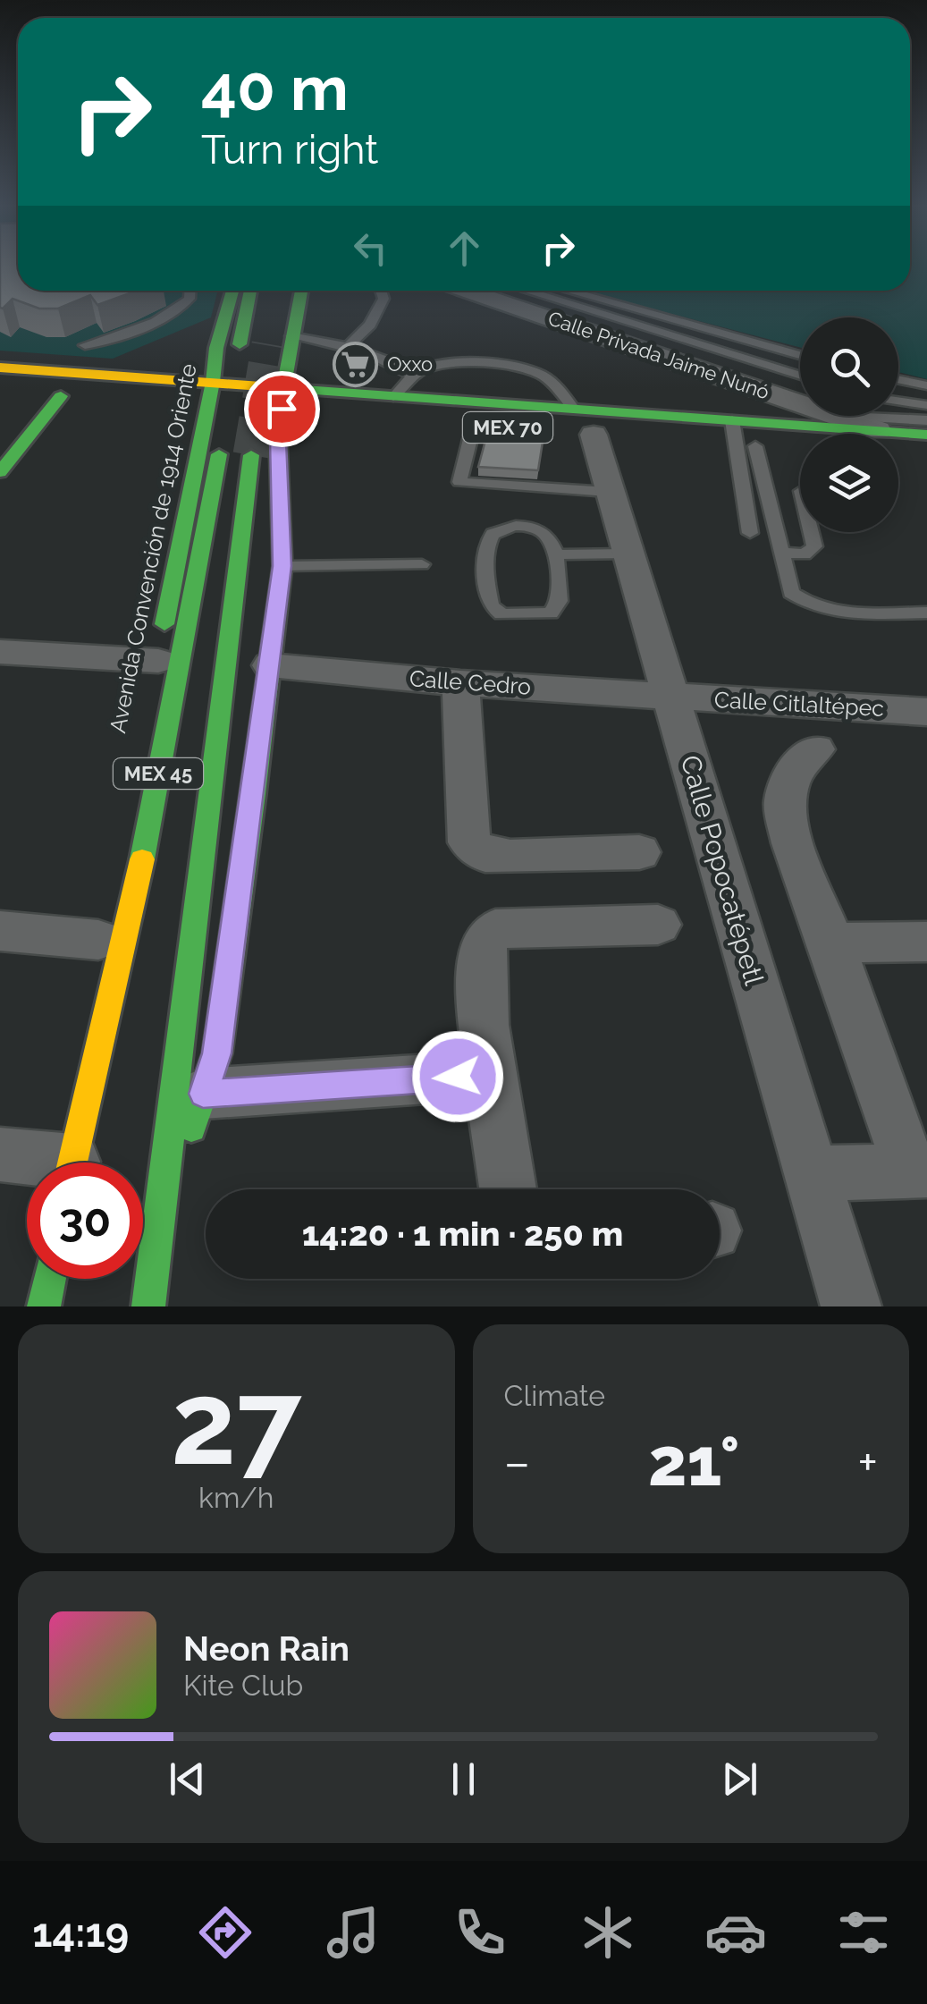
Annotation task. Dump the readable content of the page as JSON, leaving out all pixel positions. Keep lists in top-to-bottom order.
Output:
{
  "streets": {
    "main road": ["MEX 70", "Avenida Convención de 1914 Oriente", "MEX 45"],
    "street": [
      "Calle Privada Jaime Nunó",
      "Calle Cedro",
      "Calle Citlaltépec",
      "Calle Popocatépetl"
    ]
  },
  "crossings": [
    ["Calle Privada Jaime Nunó", "MEX 70"],
    ["MEX 70", "Avenida Convención de 1914 Oriente"],
    ["MEX 70", "Calle Popocatépetl"],
    ["Calle Cedro", "Calle Citlaltépec"],
    ["Calle Cedro", "Calle Popocatépetl"],
    ["Calle Citlaltépec", "Calle Popocatépetl"]
  ],
  "places": {
    "supermarket": ["Oxxo"]
  },
  "page": {
    "turn": ["40 m", "Turn right"],
    "limit": "30",
    "trip": "14:20 · 1 min · 250 m",
    "tile": [
      ["27", "km/h"],
      "Climate"
    ],
    "heat": ["−", "21°", "+"],
    "song": ["Neon Rain", "Kite Club"],
    "tabs": "14:19"
  }
}
